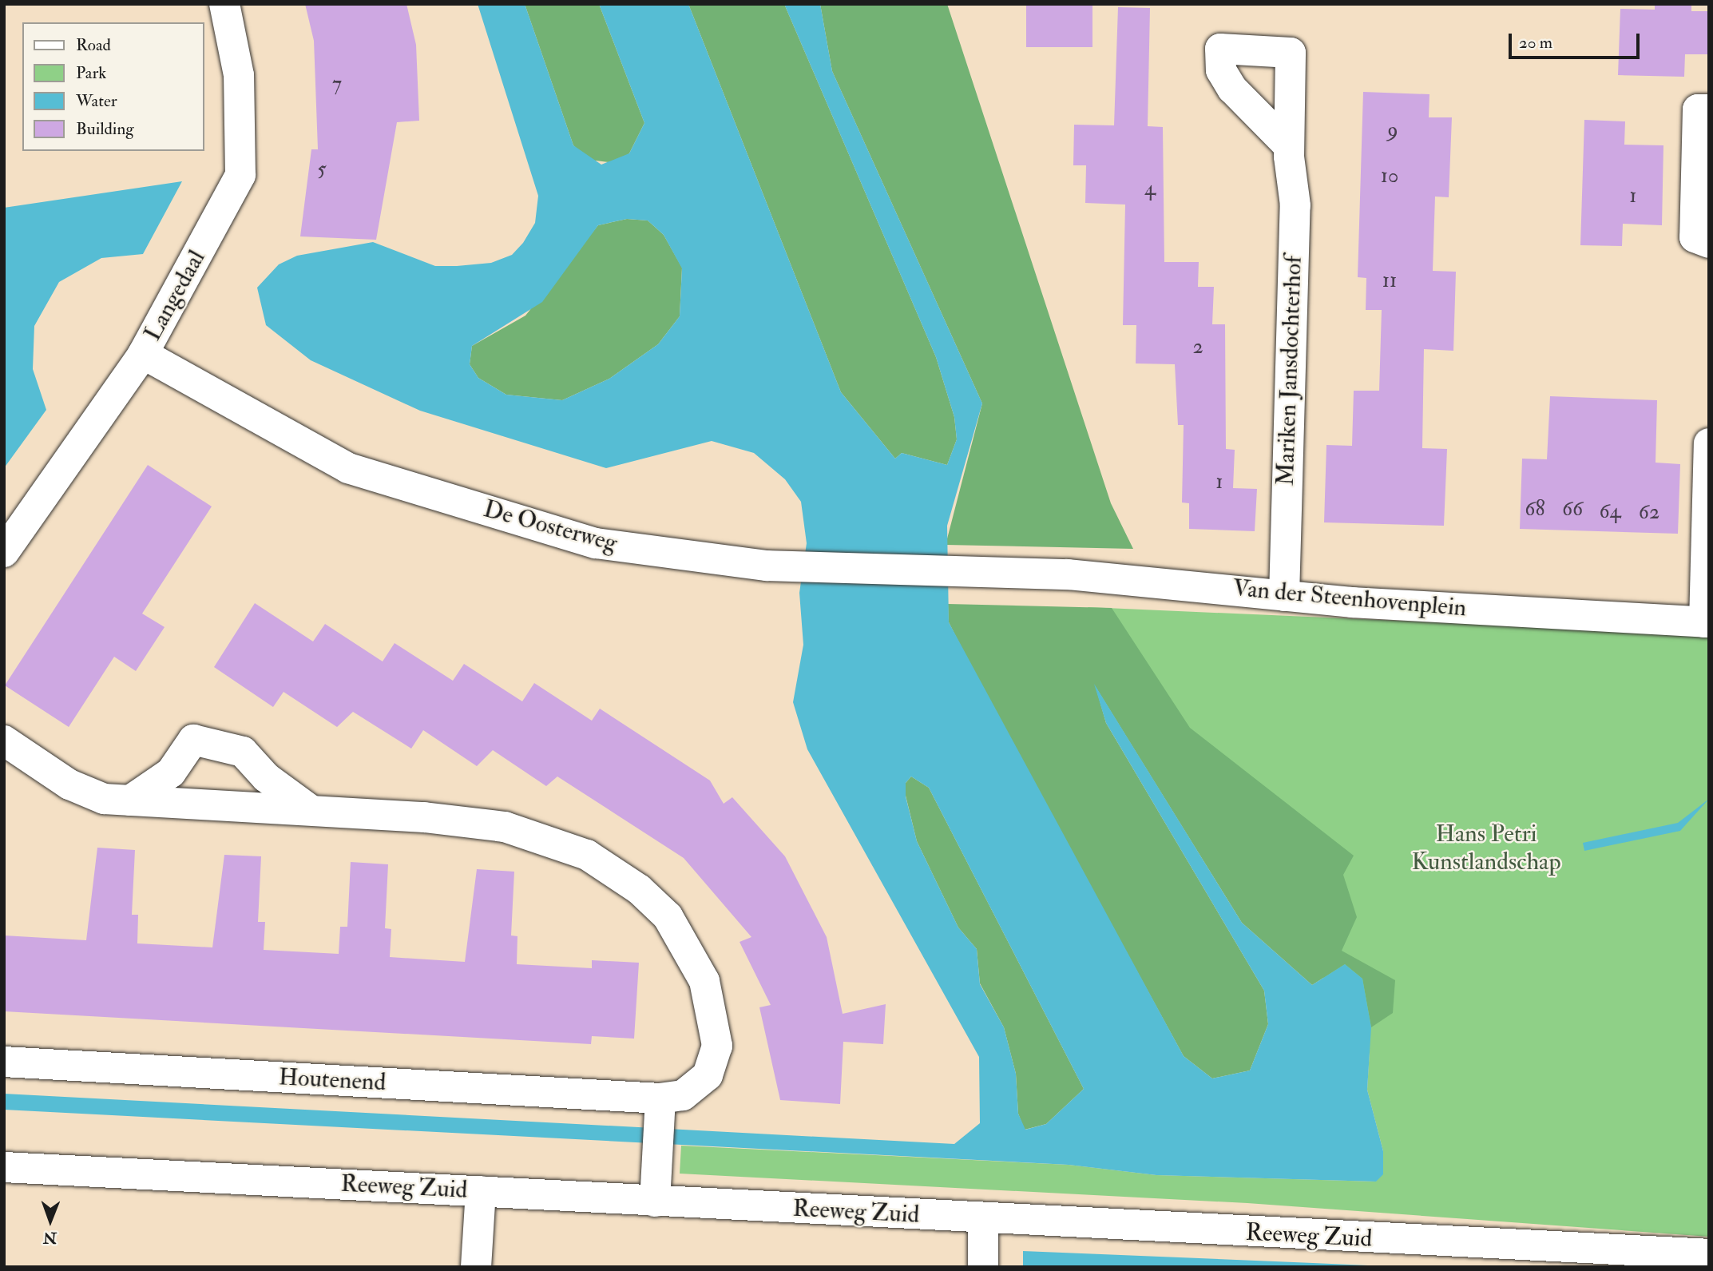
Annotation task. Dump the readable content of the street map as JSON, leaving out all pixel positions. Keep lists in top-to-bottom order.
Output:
{
  "streets": {
    "street": [
      "Langedaal",
      "Mariken Jansdochterhof",
      "De Oosterweg",
      "Van der Steenhovenplein",
      "Houtenend",
      "Reeweg Zuid"
    ]
  },
  "crossings": [
    ["Langedaal", "De Oosterweg"],
    ["Mariken Jansdochterhof", "Van der Steenhovenplein"],
    ["De Oosterweg", "Van der Steenhovenplein"]
  ],
  "parks": ["Hans Petri Kunstlandschap"],
  "house_numbers": [
    "7",
    "9",
    "5",
    "10",
    "4",
    "1",
    "11",
    "2",
    "1",
    "68",
    "66",
    "64",
    "62"
  ],
  "legend": [
    "Road",
    "Park",
    "Water",
    "Building"
  ],
  "scale_bar": "20 m",
  "north": "bottom"
}
